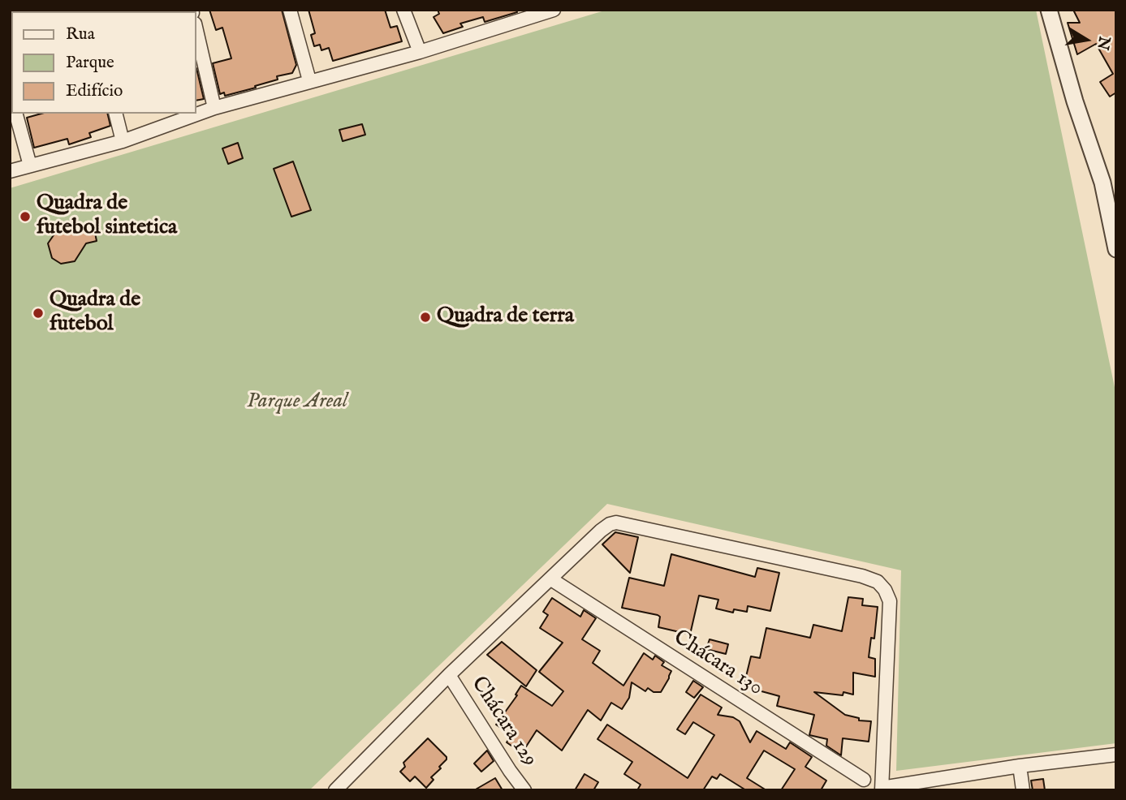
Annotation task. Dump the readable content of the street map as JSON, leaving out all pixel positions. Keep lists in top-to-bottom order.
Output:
{
  "streets": {
    "street": ["Chácara 130", "Chácara 129"]
  },
  "parks": ["Parque Areal"],
  "places": ["Quadra de futebol sintetica", "Quadra de futebol", "Quadra de terra"],
  "legend": ["Rua", "Parque", "Edifício"],
  "north": "right"
}
